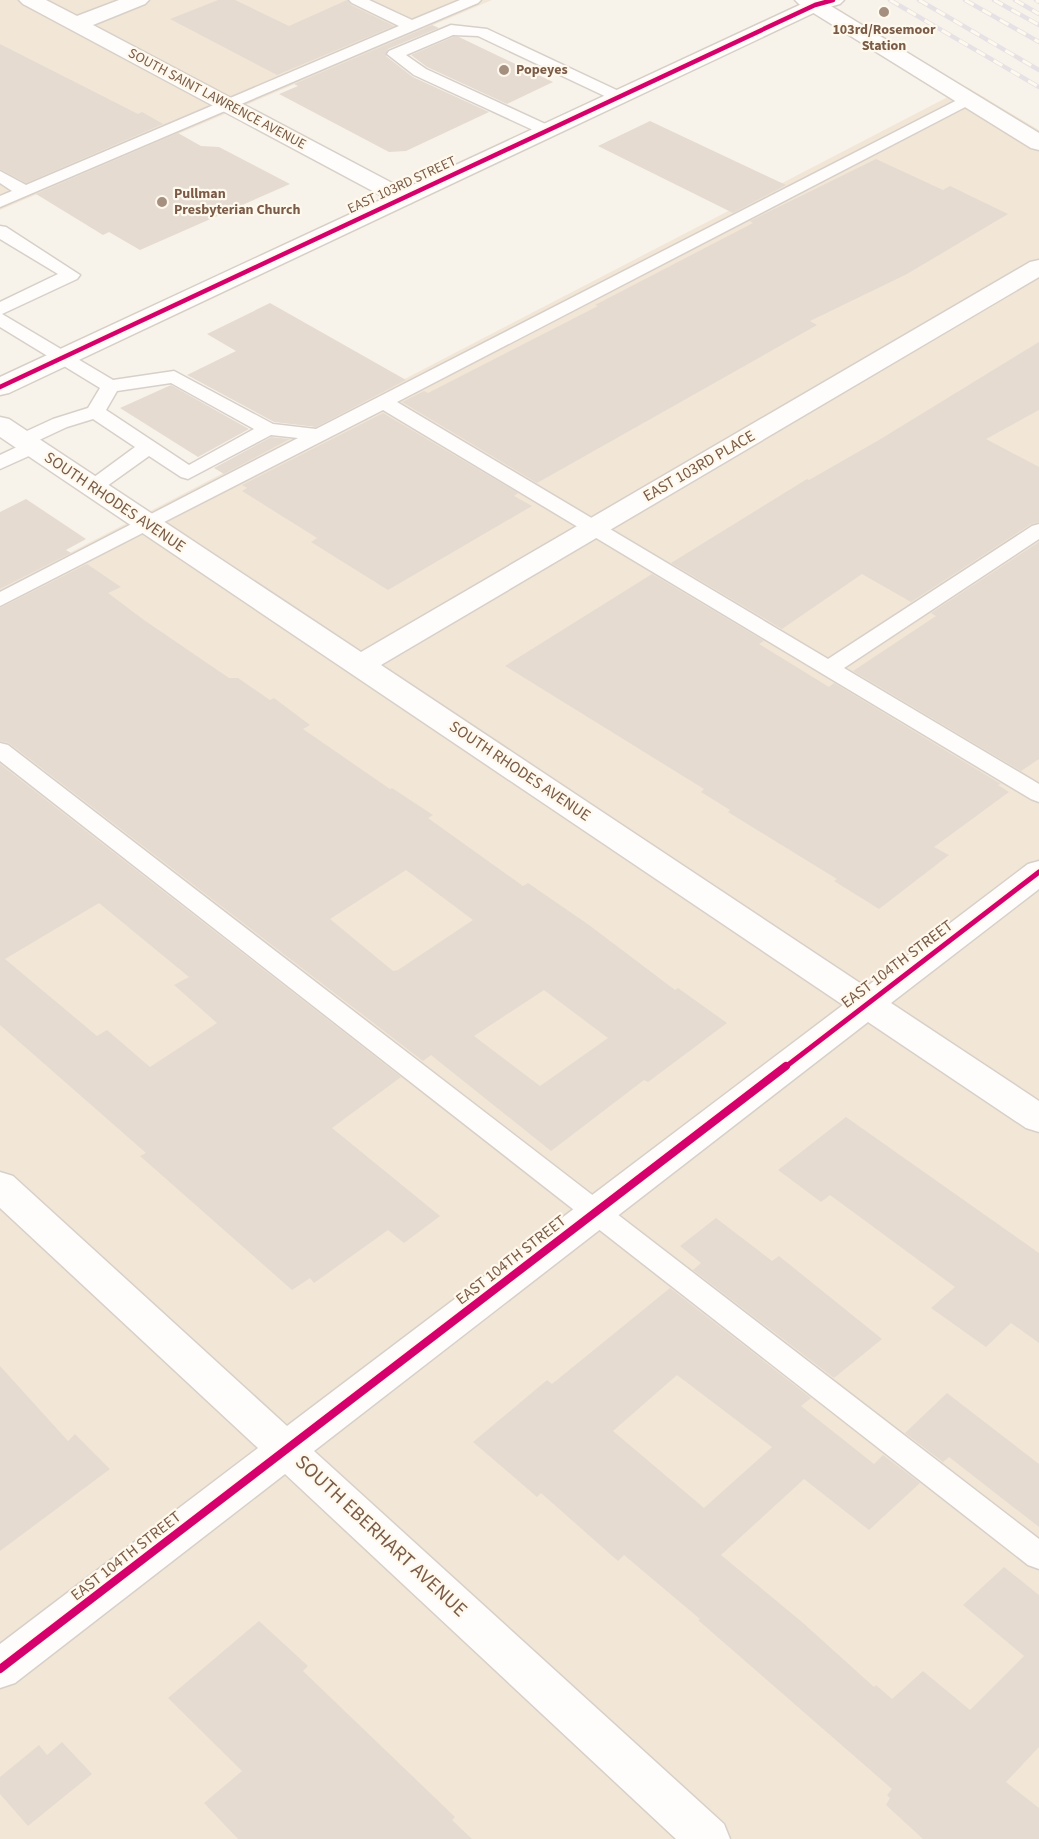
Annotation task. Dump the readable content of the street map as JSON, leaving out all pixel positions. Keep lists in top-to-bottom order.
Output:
{
  "streets": {
    "street": [
      "SOUTH SAINT LAWRENCE AVENUE",
      "EAST 103RD STREET",
      "EAST 103RD PLACE",
      "SOUTH RHODES AVENUE",
      "EAST 104TH STREET",
      "SOUTH EBERHART AVENUE"
    ]
  },
  "crossings": [
    ["SOUTH SAINT LAWRENCE AVENUE", "EAST 103RD STREET"],
    ["EAST 103RD PLACE", "SOUTH RHODES AVENUE"],
    ["SOUTH RHODES AVENUE", "EAST 104TH STREET"],
    ["EAST 104TH STREET", "SOUTH EBERHART AVENUE"]
  ],
  "places": ["103rd/Rosemoor Station", "Popeyes", "Pullman Presbyterian Church"]
}
